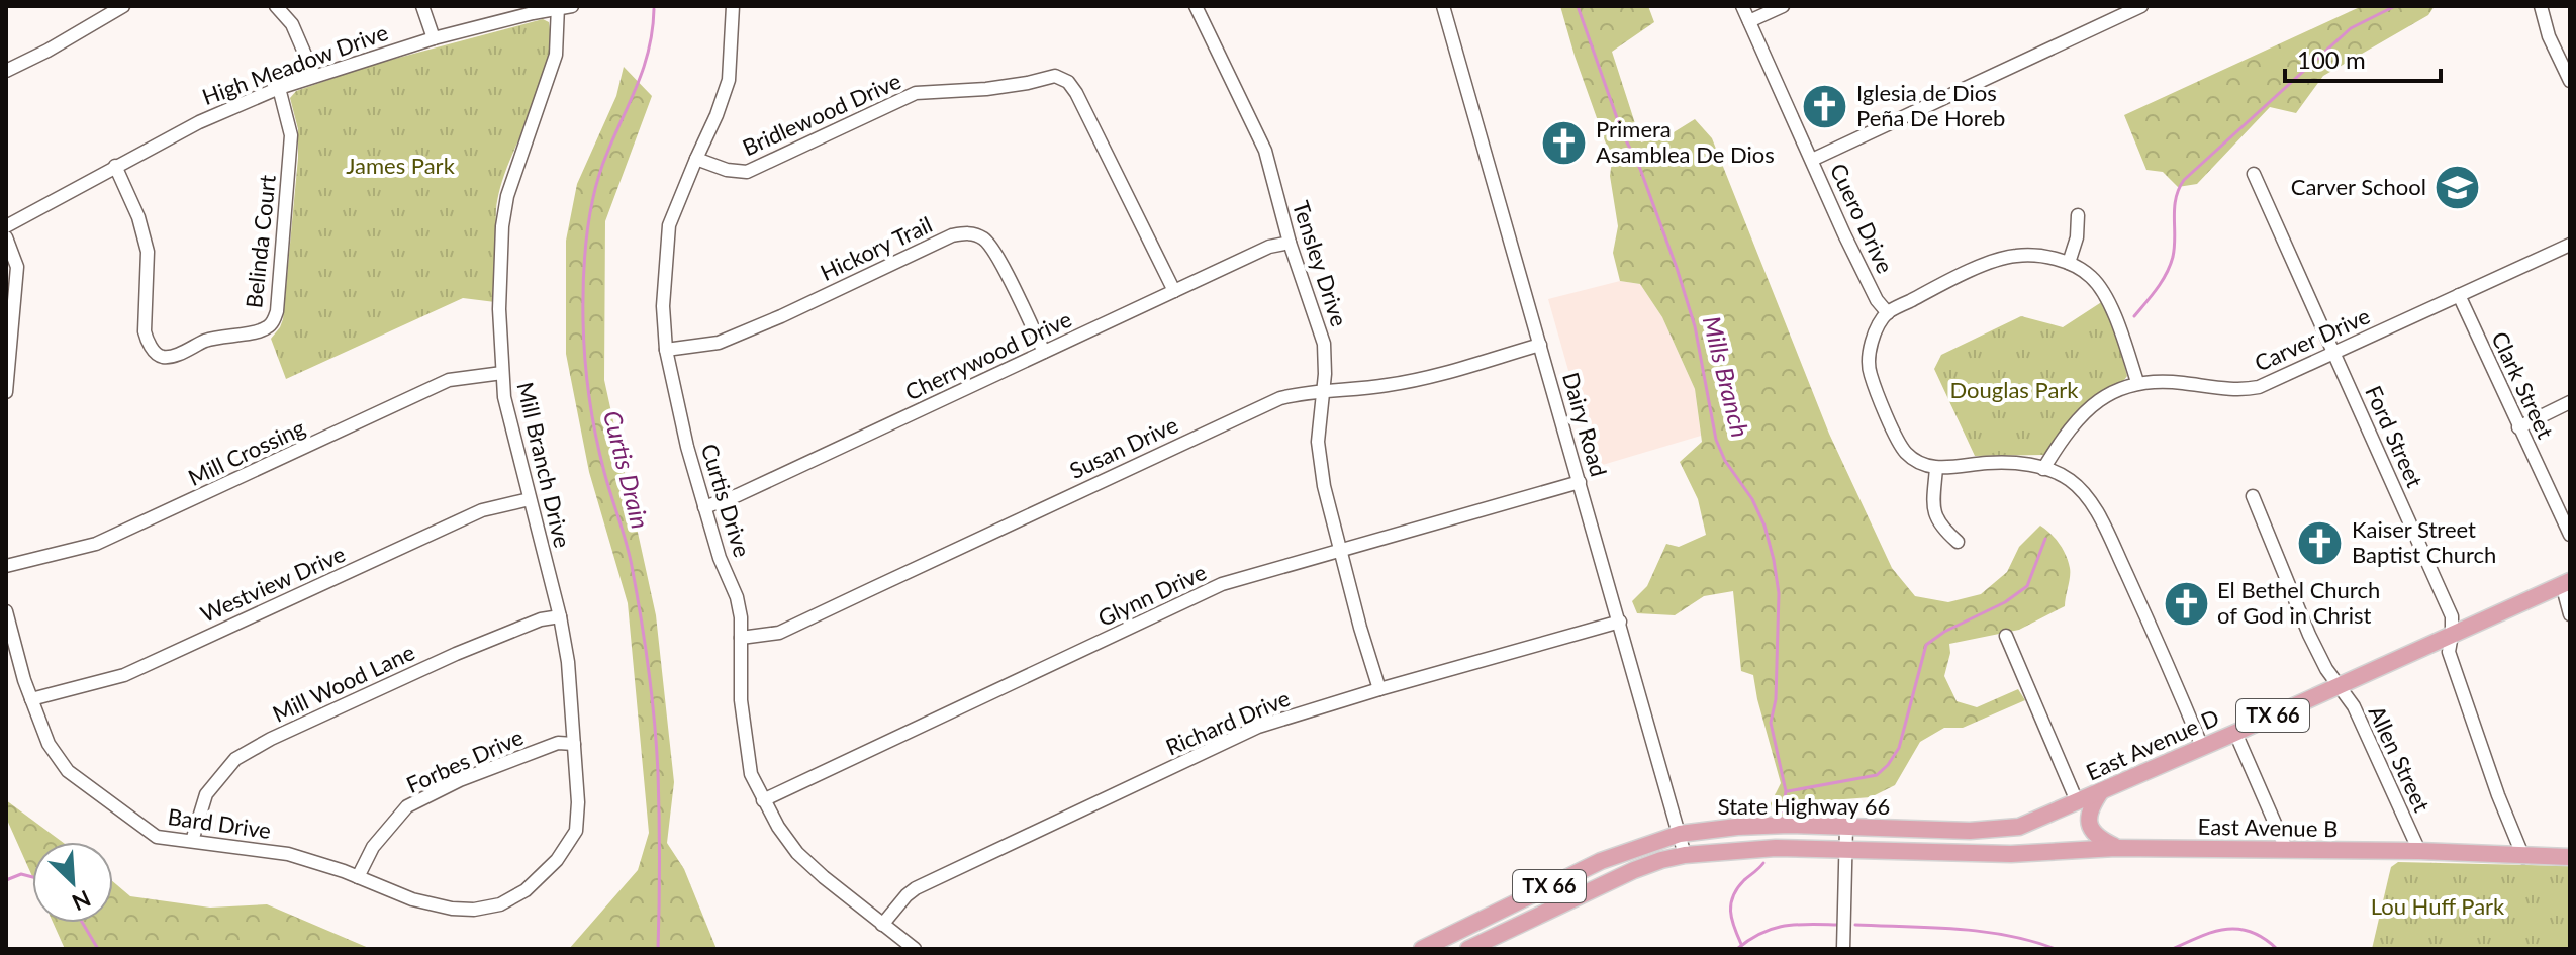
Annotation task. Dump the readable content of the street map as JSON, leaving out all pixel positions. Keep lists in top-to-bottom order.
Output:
{
  "streets": {
    "main road": [
      "TX 66",
      "East Avenue D",
      "State Highway 66",
      "East Avenue B"
    ],
    "street": [
      "High Meadow Drive",
      "Bridlewood Drive",
      "Cuero Drive",
      "Belinda Court",
      "Hickory Trail",
      "Tensley Drive",
      "Carver Drive",
      "Cherrywood Drive",
      "Clark Street",
      "Dairy Road",
      "Ford Street",
      "Susan Drive",
      "Mill Crossing",
      "Mill Branch Drive",
      "Curtis Drive",
      "Westview Drive",
      "Glynn Drive",
      "Mill Wood Lane",
      "Richard Drive",
      "Allen Street",
      "Forbes Drive",
      "Bard Drive"
    ]
  },
  "crossings": [
    ["High Meadow Drive", "Belinda Court"],
    ["High Meadow Drive", "Mill Branch Drive"],
    ["Bridlewood Drive", "Cherrywood Drive"],
    ["Bridlewood Drive", "Curtis Drive"],
    ["Cuero Drive", "Carver Drive"],
    ["Hickory Trail", "Cherrywood Drive"],
    ["Hickory Trail", "Curtis Drive"],
    ["Tensley Drive", "Cherrywood Drive"],
    ["Tensley Drive", "Susan Drive"],
    ["Tensley Drive", "Glynn Drive"],
    ["Tensley Drive", "Richard Drive"],
    ["Carver Drive", "Clark Street"],
    ["Carver Drive", "Ford Street"],
    ["Cherrywood Drive", "Curtis Drive"],
    ["Dairy Road", "Susan Drive"],
    ["Dairy Road", "Glynn Drive"],
    ["Dairy Road", "Richard Drive"],
    ["Dairy Road", "State Highway 66"],
    ["Ford Street", "East Avenue D"],
    ["Ford Street", "East Avenue B"],
    ["Susan Drive", "Curtis Drive"],
    ["Mill Crossing", "Mill Branch Drive"],
    ["Mill Branch Drive", "Westview Drive"],
    ["Mill Branch Drive", "Mill Wood Lane"],
    ["Mill Branch Drive", "Forbes Drive"],
    ["Mill Branch Drive", "Bard Drive"],
    ["Curtis Drive", "Glynn Drive"],
    ["Curtis Drive", "Richard Drive"],
    ["Westview Drive", "Bard Drive"],
    ["Mill Wood Lane", "Bard Drive"],
    ["East Avenue D", "Allen Street"],
    ["East Avenue D", "State Highway 66"],
    ["Allen Street", "East Avenue B"],
    ["Forbes Drive", "Bard Drive"],
    ["State Highway 66", "East Avenue B"]
  ],
  "water": ["Mills Branch", "Curtis Drain"],
  "parks": ["James Park", "Douglas Park", "Lou Huff Park"],
  "places": {
    "church": [
      "Iglesia de Dios Peña De Horeb",
      "Primera Asamblea De Dios",
      "Kaiser Street Baptist Church",
      "El Bethel Church of God in Christ"
    ],
    "school or university": ["Carver School"]
  },
  "scale_bar": "100 m",
  "north": "bottom right"
}
